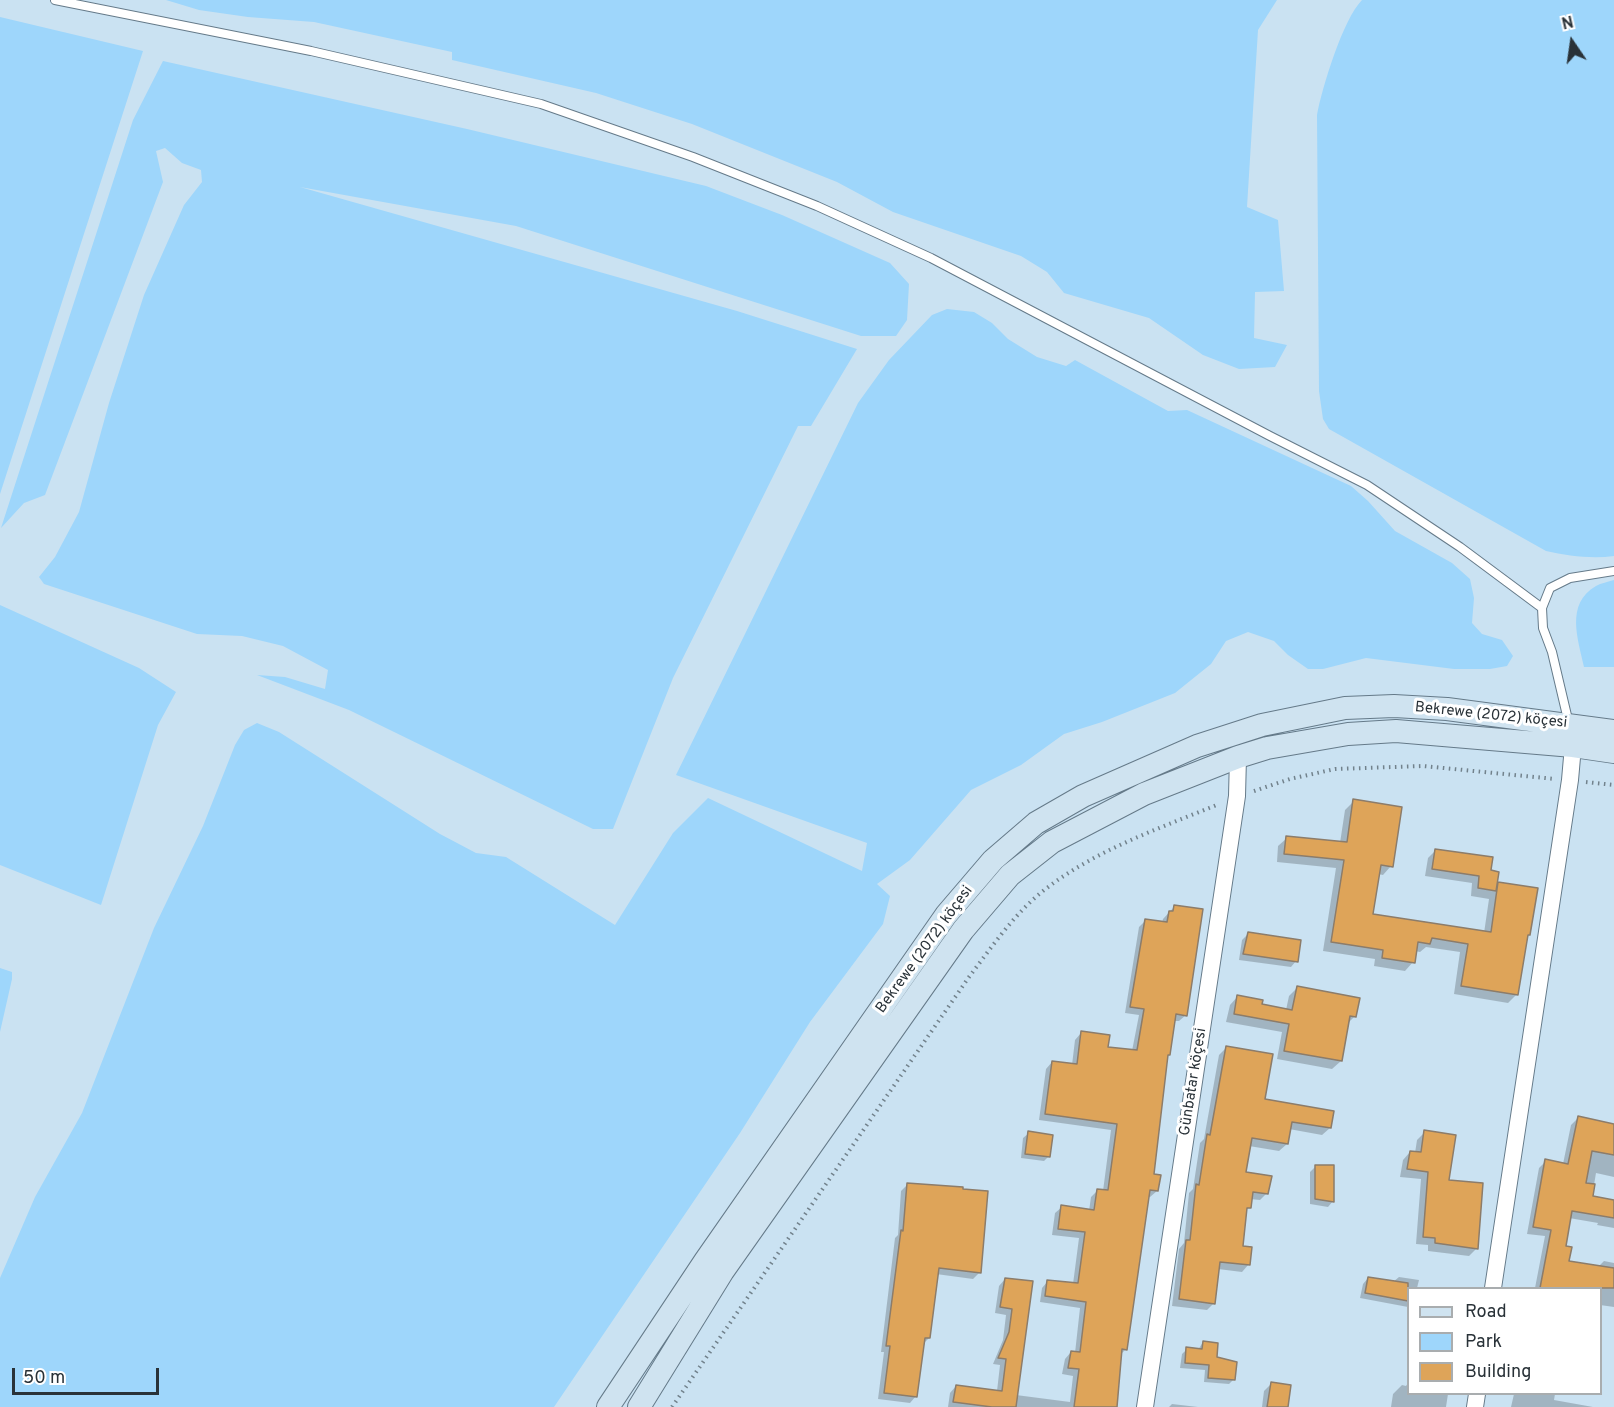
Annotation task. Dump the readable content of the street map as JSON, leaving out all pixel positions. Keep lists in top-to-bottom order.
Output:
{
  "streets": {
    "main road": ["Bekrewe (2072) köçesi"],
    "street": ["Günbatar köçesi"]
  },
  "crossings": [
    ["Bekrewe (2072) köçesi", "Günbatar köçesi"]
  ],
  "legend": ["Road", "Park", "Building"],
  "scale_bar": "50 m",
  "north": "top"
}
